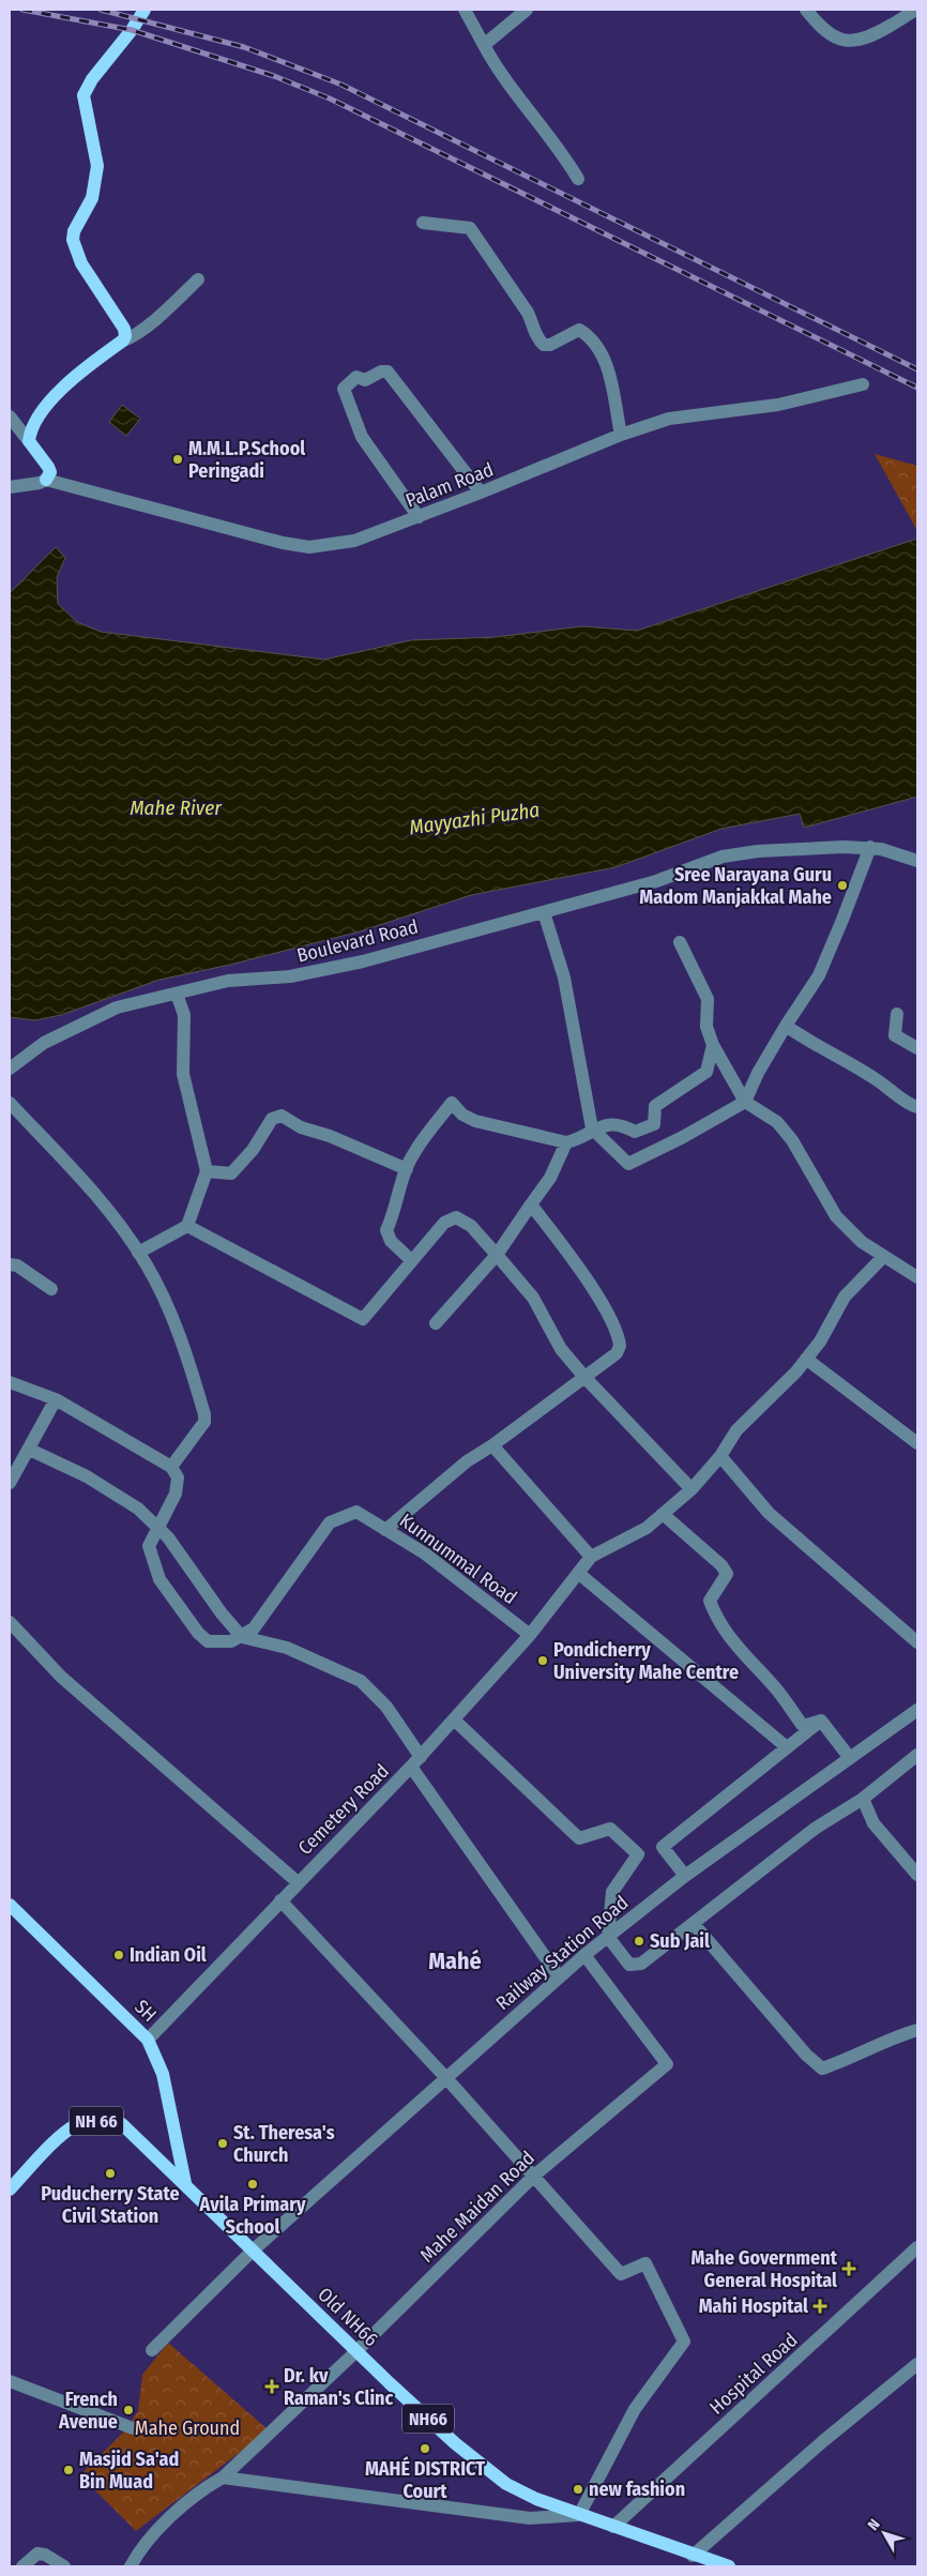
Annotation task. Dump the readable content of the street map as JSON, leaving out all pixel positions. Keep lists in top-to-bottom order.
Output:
{
  "streets": {
    "main road": [
      "SH",
      "NH 66",
      "Old NH66",
      "NH66"
    ],
    "street": [
      "Palam Road",
      "Boulevard Road",
      "Kunnummal Road",
      "Cemetery Road",
      "Railway Station Road",
      "Mahe Maidan Road",
      "Hospital Road"
    ]
  },
  "crossings": [
    ["Cemetery Road", "Railway Station Road"],
    ["Cemetery Road", "SH"],
    ["Railway Station Road", "Mahe Maidan Road"],
    ["Railway Station Road", "Old NH66"],
    ["SH", "Old NH66"],
    ["Mahe Maidan Road", "Old NH66"],
    ["Old NH66", "Hospital Road"]
  ],
  "districts": ["Mahé"],
  "water": ["Mahe River", "Mayyazhi Puzha"],
  "parks": ["Mahe Ground"],
  "places": {
    "other": [
      "M.M.L.P.School Peringadi",
      "Sree Narayana Guru Madom Manjakkal Mahe",
      "Pondicherry University Mahe Centre",
      "Sub Jail",
      "Indian Oil",
      "St. Theresa's Church",
      "Puducherry State Civil Station",
      "Avila Primary School",
      "French Avenue",
      "MAHÉ DISTRICT Court",
      "Masjid Sa'ad Bin Muad",
      "new fashion"
    ],
    "health": ["Mahe Government General Hospital", "Mahi Hospital", "Dr. kv Raman's Clinc"]
  },
  "north": "top left"
}
